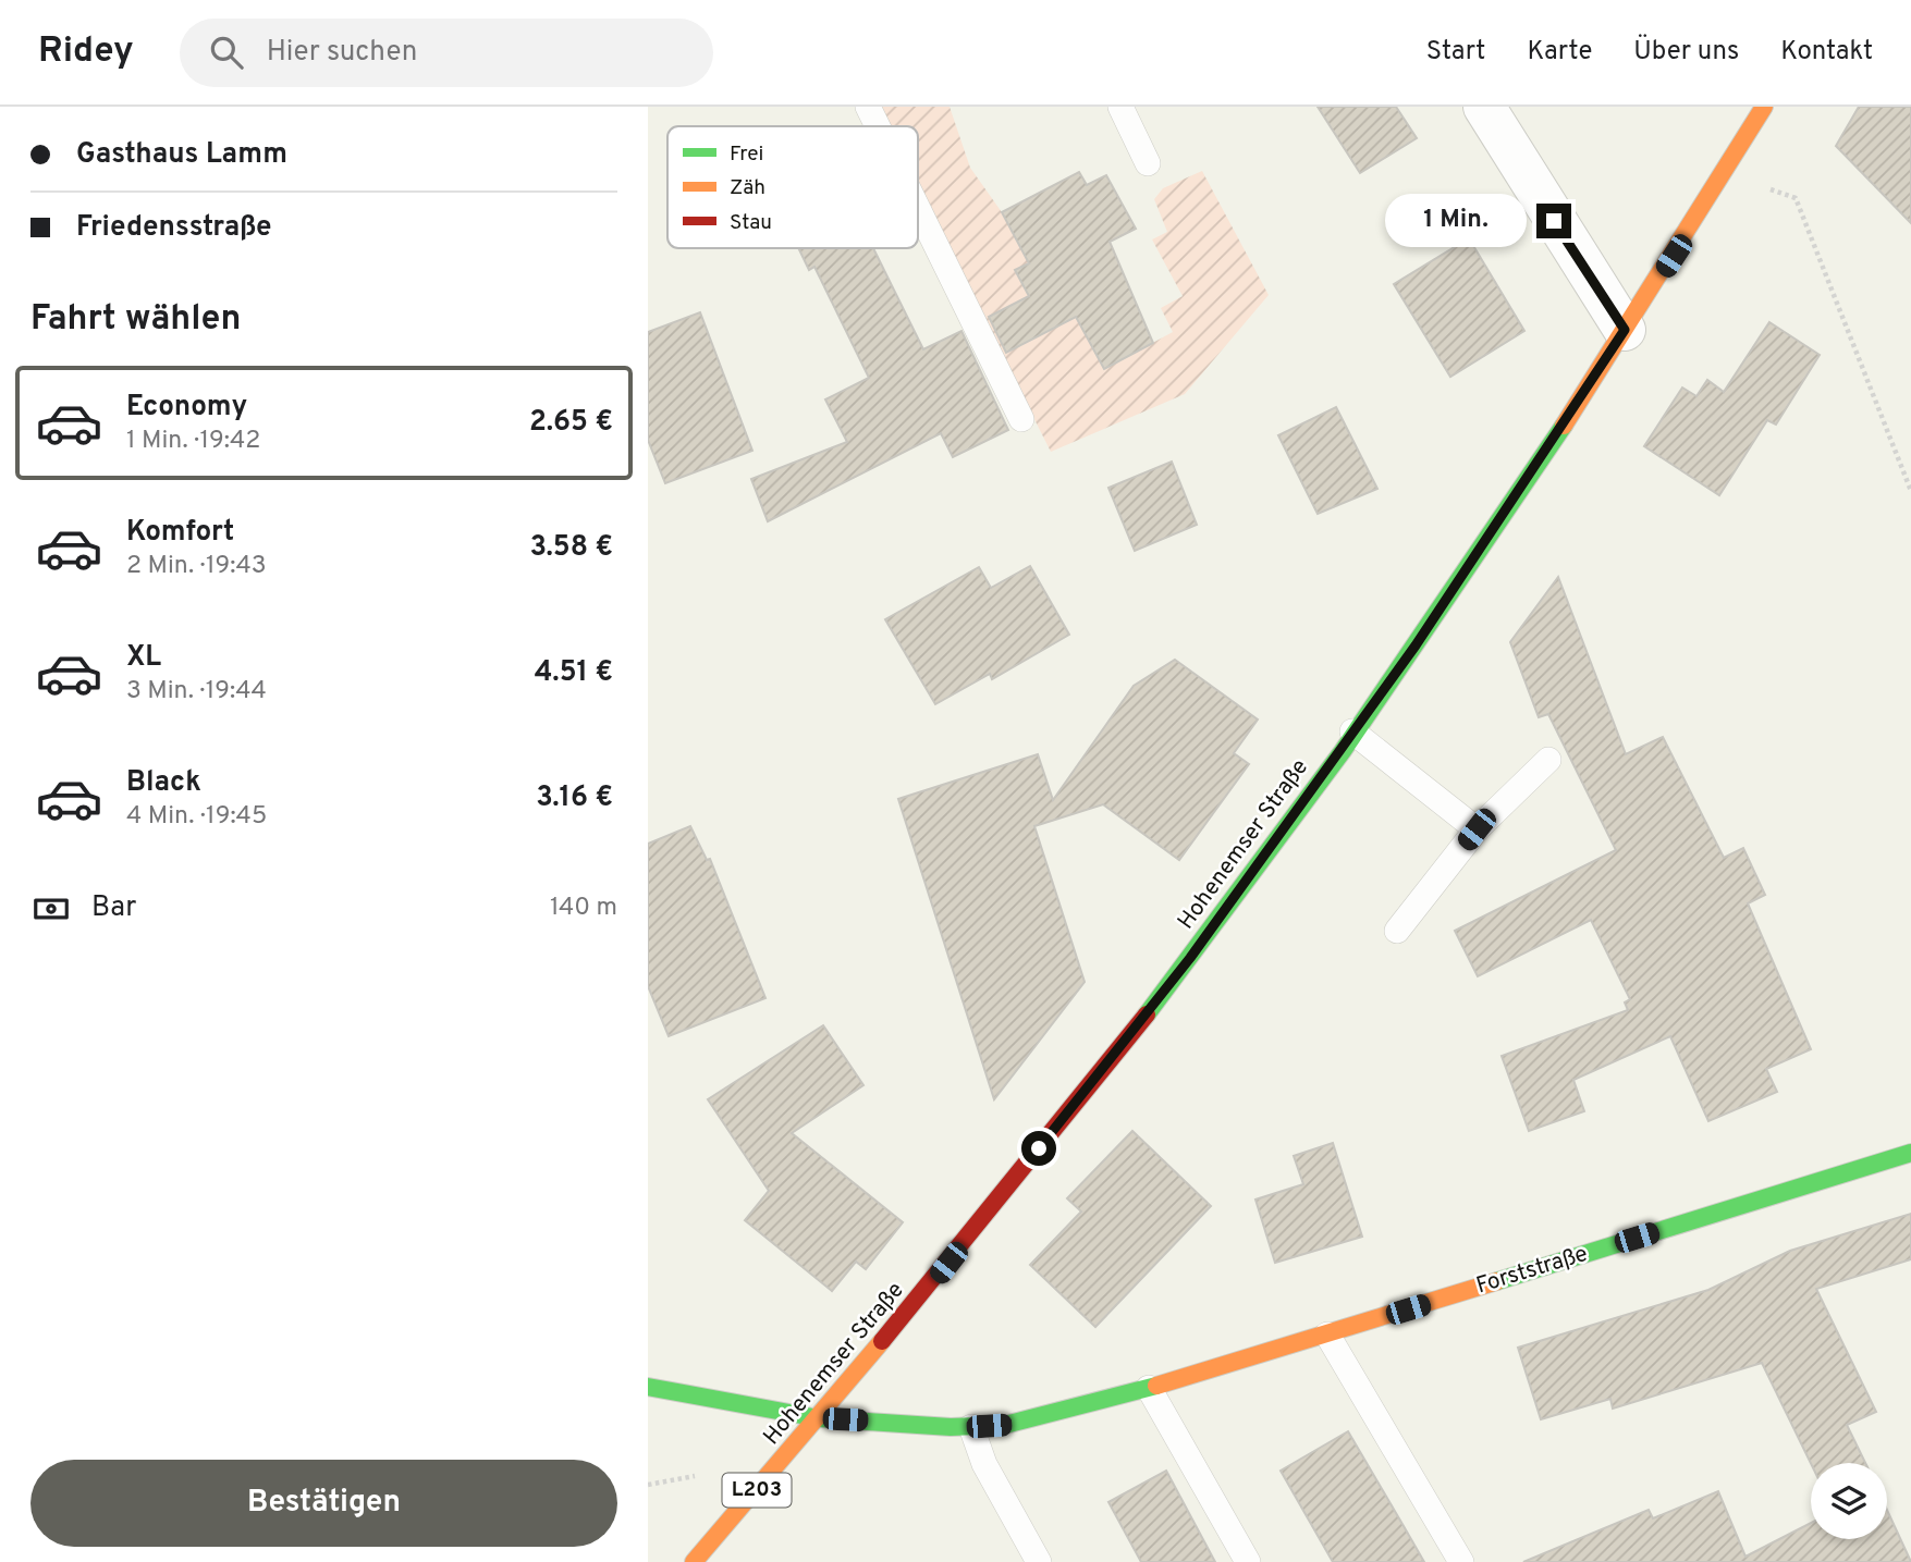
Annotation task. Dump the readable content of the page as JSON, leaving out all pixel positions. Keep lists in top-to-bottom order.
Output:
{
  "streets": {
    "main road": ["Hohenemser Straße", "Forststraße", "L203"]
  },
  "crossings": [
    ["Hohenemser Straße", "Forststraße"]
  ],
  "legend": ["Frei", "Zäh", "Stau"],
  "page": {
    "header": "Ridey",
    "search": "Hier suchen",
    "nav": [
      "Start",
      "Karte",
      "Über uns",
      "Kontakt"
    ],
    "banner": ["Gasthaus Lamm", "Friedensstraße"],
    "bubble": "1 Min.",
    "heading": "Fahrt wählen",
    "list": [
      {
        "name": "Economy",
        "note": "1 Min. · 19:42",
        "value": "2.65 €"
      },
      {
        "name": "Komfort",
        "note": "2 Min. · 19:43",
        "value": "3.58 €"
      },
      {
        "name": "XL",
        "note": "3 Min. · 19:44",
        "value": "4.51 €"
      },
      {
        "name": "Black",
        "note": "4 Min. · 19:45",
        "value": "3.16 €"
      }
    ],
    "pay": ["Bar", "140 m"],
    "buttons": "Bestätigen"
  }
}
